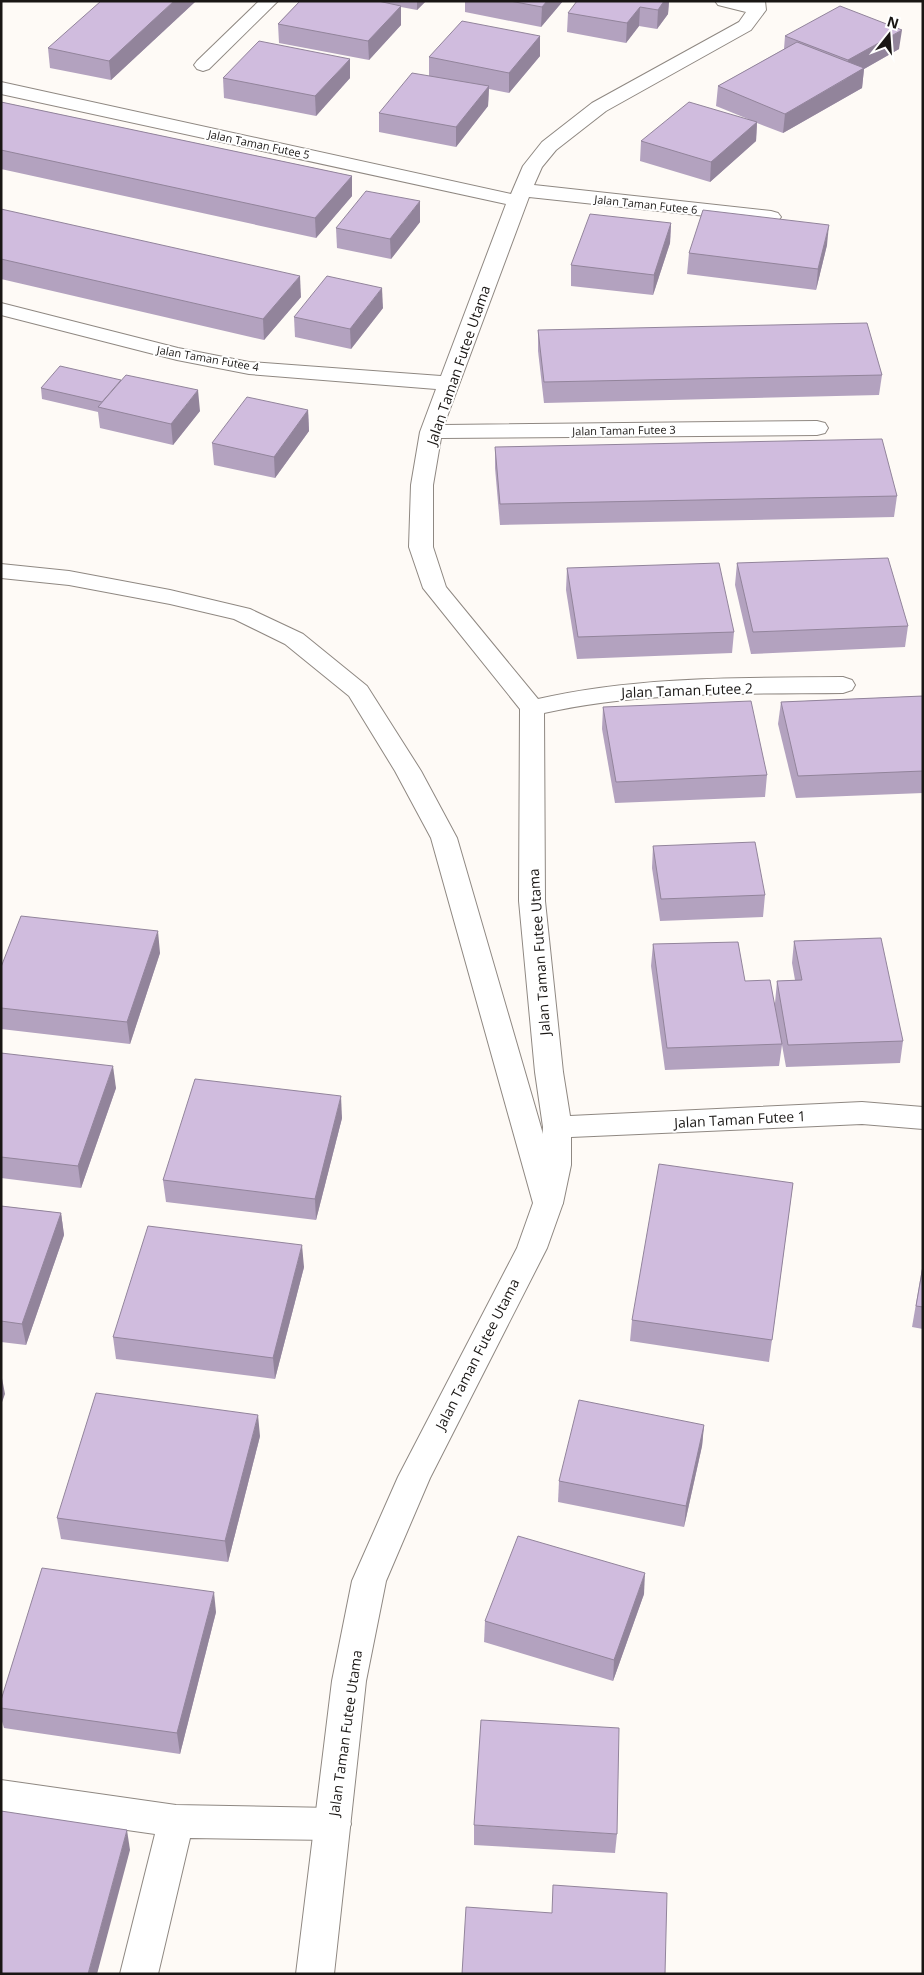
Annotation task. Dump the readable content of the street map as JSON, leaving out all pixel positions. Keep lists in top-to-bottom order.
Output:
{
  "streets": {
    "street": [
      "Jalan Taman Futee 5",
      "Jalan Taman Futee 6",
      "Jalan Taman Futee 4",
      "Jalan Taman Futee Utama",
      "Jalan Taman Futee 3",
      "Jalan Taman Futee 2",
      "Jalan Taman Futee 1"
    ]
  },
  "crossings": [
    ["Jalan Taman Futee 5", "Jalan Taman Futee 6"],
    ["Jalan Taman Futee 5", "Jalan Taman Futee Utama"],
    ["Jalan Taman Futee 6", "Jalan Taman Futee Utama"],
    ["Jalan Taman Futee 4", "Jalan Taman Futee Utama"],
    ["Jalan Taman Futee Utama", "Jalan Taman Futee 3"],
    ["Jalan Taman Futee Utama", "Jalan Taman Futee 2"],
    ["Jalan Taman Futee Utama", "Jalan Taman Futee 1"]
  ],
  "north": "top"
}
